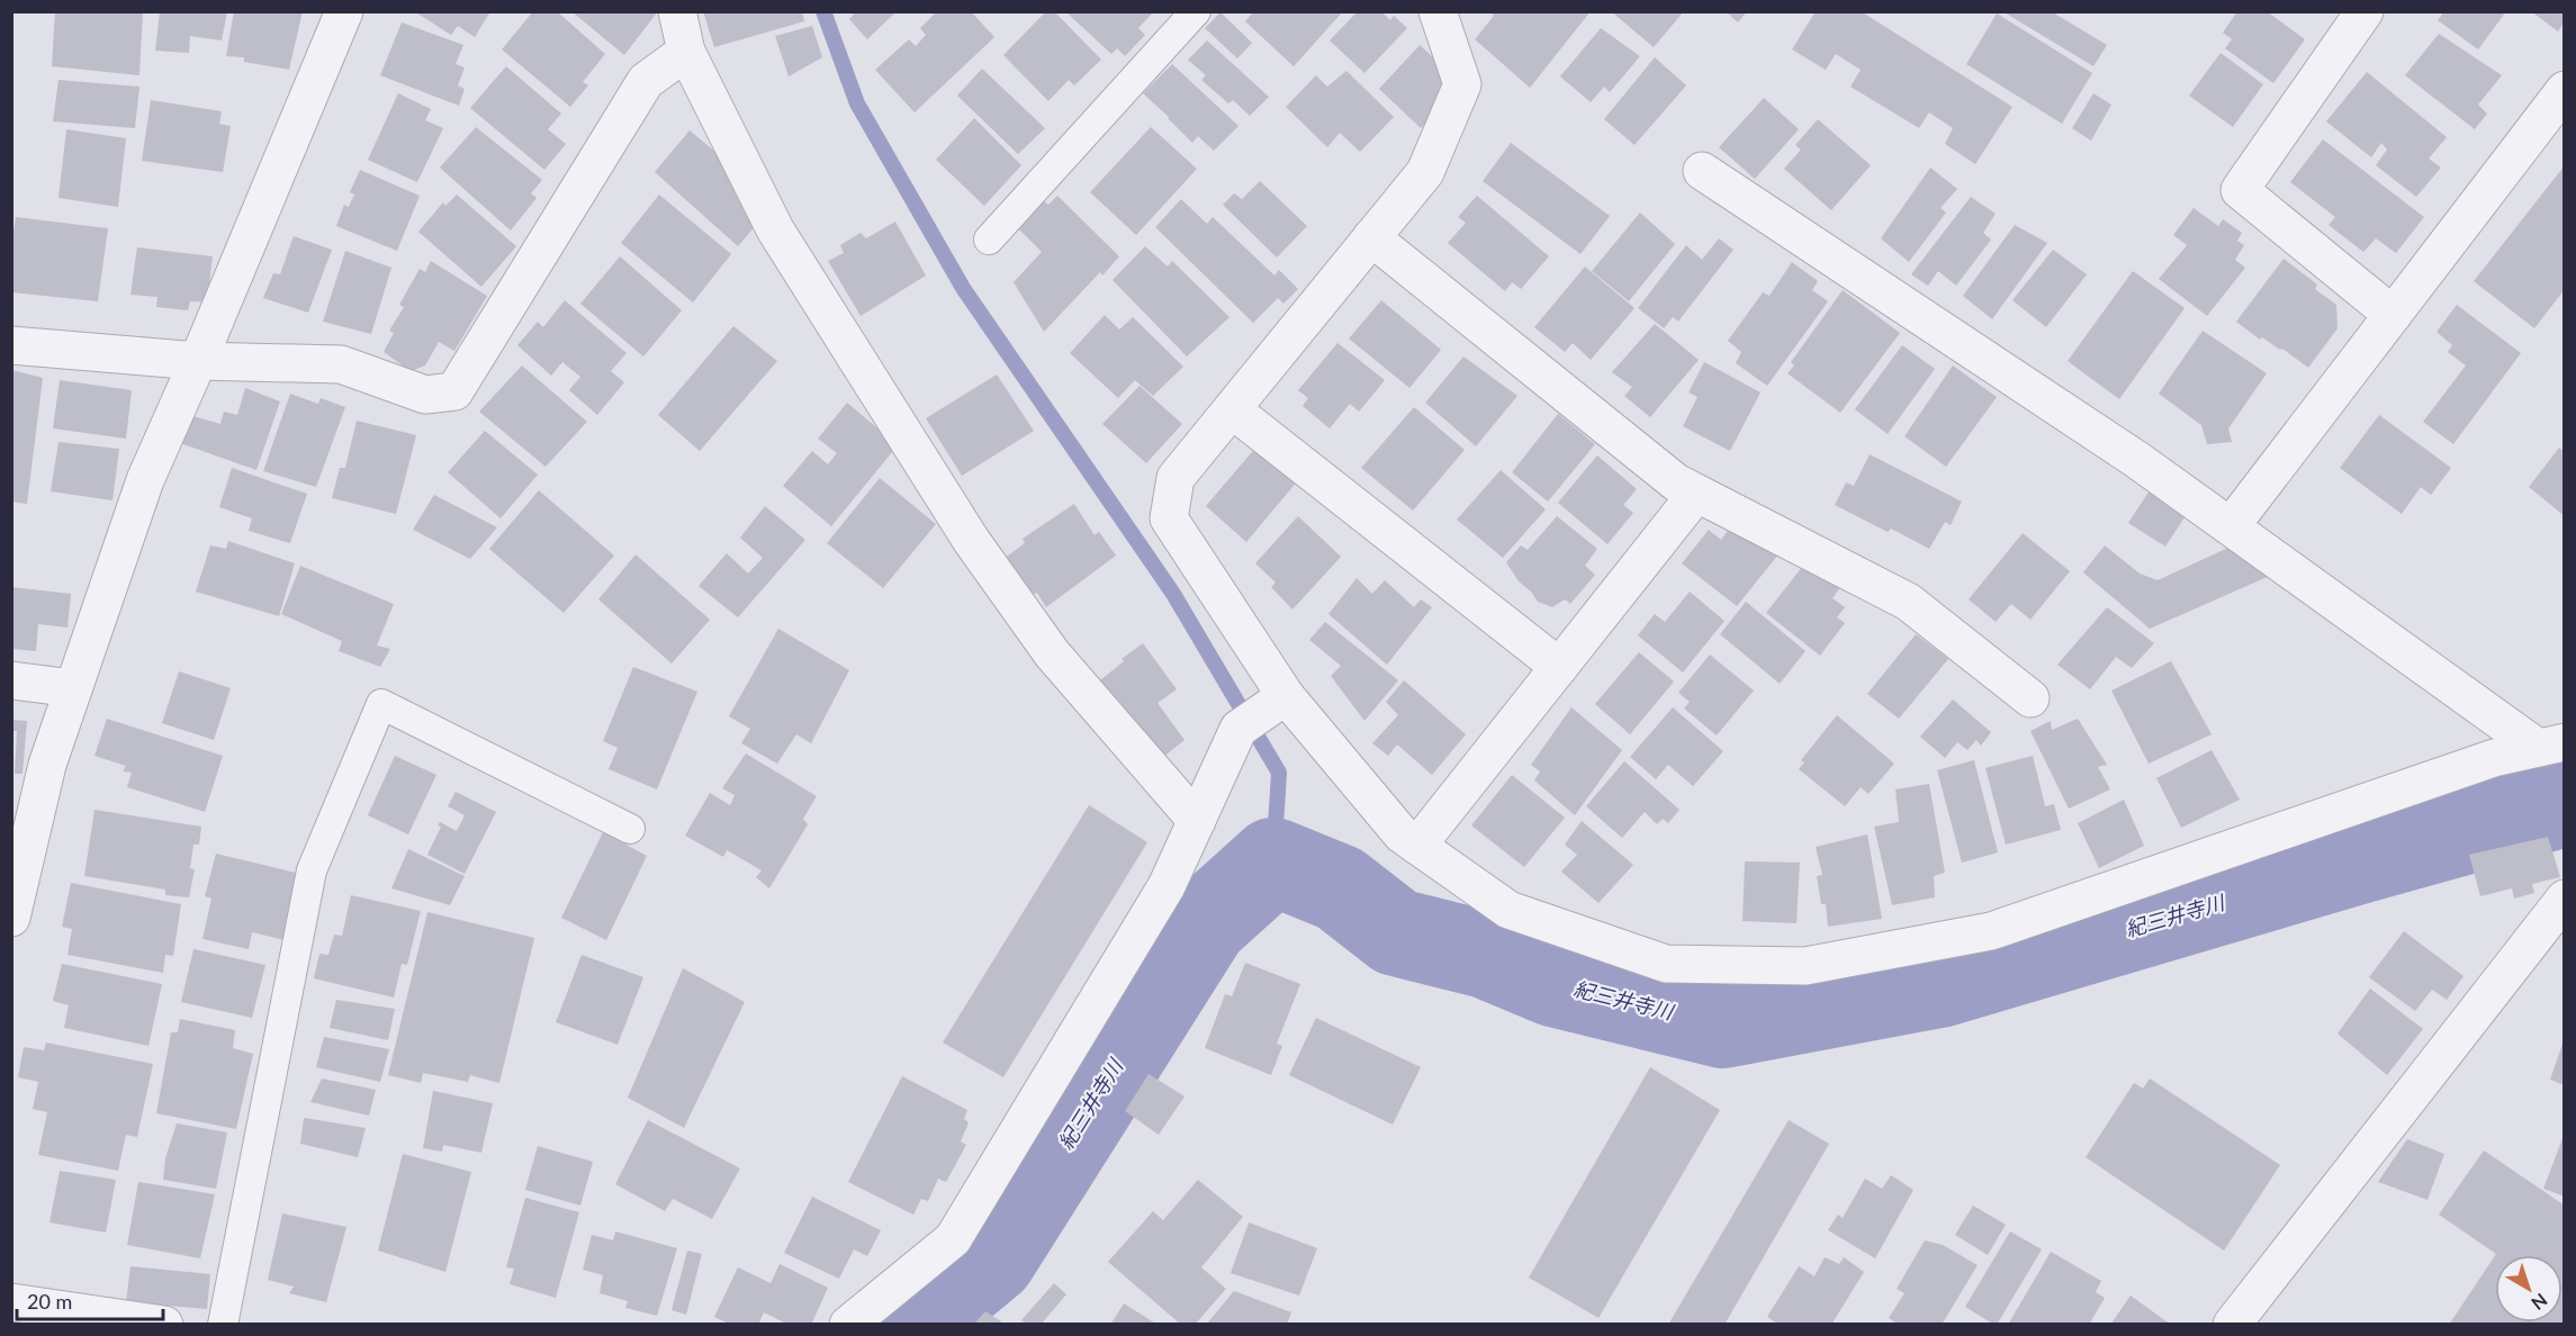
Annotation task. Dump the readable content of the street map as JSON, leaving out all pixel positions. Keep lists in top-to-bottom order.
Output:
{
  "water": ["紀三井寺川"],
  "scale_bar": "20 m",
  "north": "bottom right"
}
